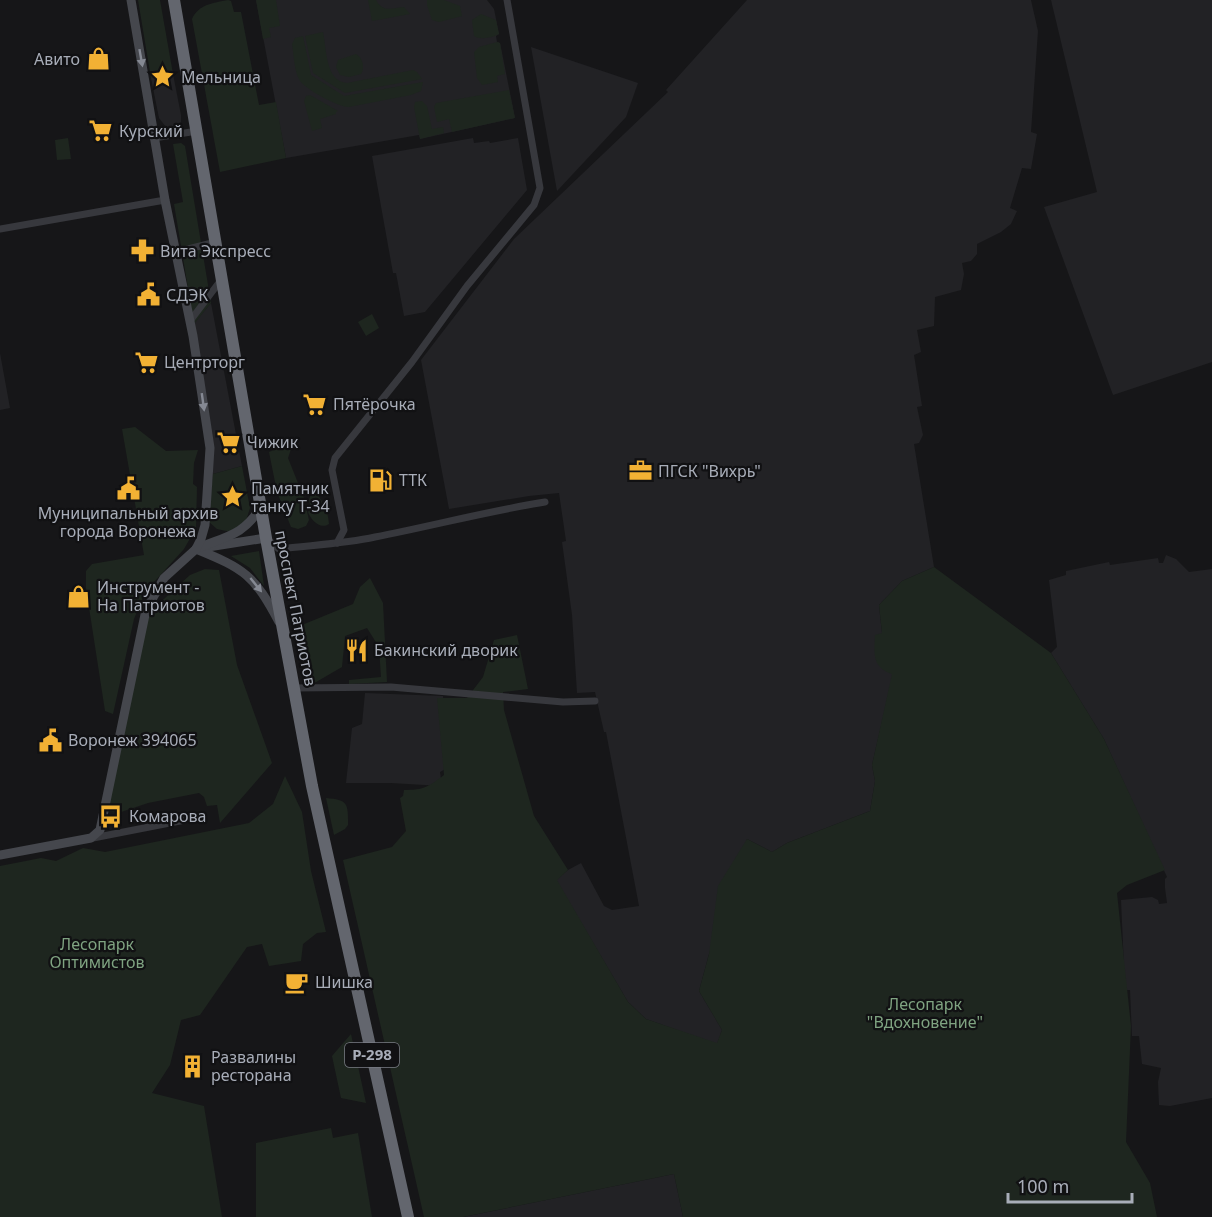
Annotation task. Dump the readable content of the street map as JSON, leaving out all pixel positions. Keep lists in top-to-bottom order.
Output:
{
  "streets": {
    "highway": ["проспект Патриотов", "Р-298"]
  },
  "parks": ["Лесопарк Оптимистов", "Лесопарк \"Вдохновение\""],
  "places": {
    "shop": ["Авито", "Инструмент - На Патриотов"],
    "place": ["Мельница", "Памятник танку Т-34"],
    "supermarket": [
      "Курский",
      "Центрторг",
      "Пятёрочка",
      "Чижик"
    ],
    "pharmacy": ["Вита Экспресс"],
    "public building": ["СДЭК", "Муниципальный архив города Воронежа", "Воронеж 394065"],
    "office": ["ПГСК \"Вихрь\""],
    "fuel station": ["ТТК"],
    "restaurant": ["Бакинский дворик"],
    "bus stop": ["Комарова"],
    "cafe": ["Шишка"],
    "building": ["Развалины ресторана"]
  },
  "scale_bar": "100 m"
}
